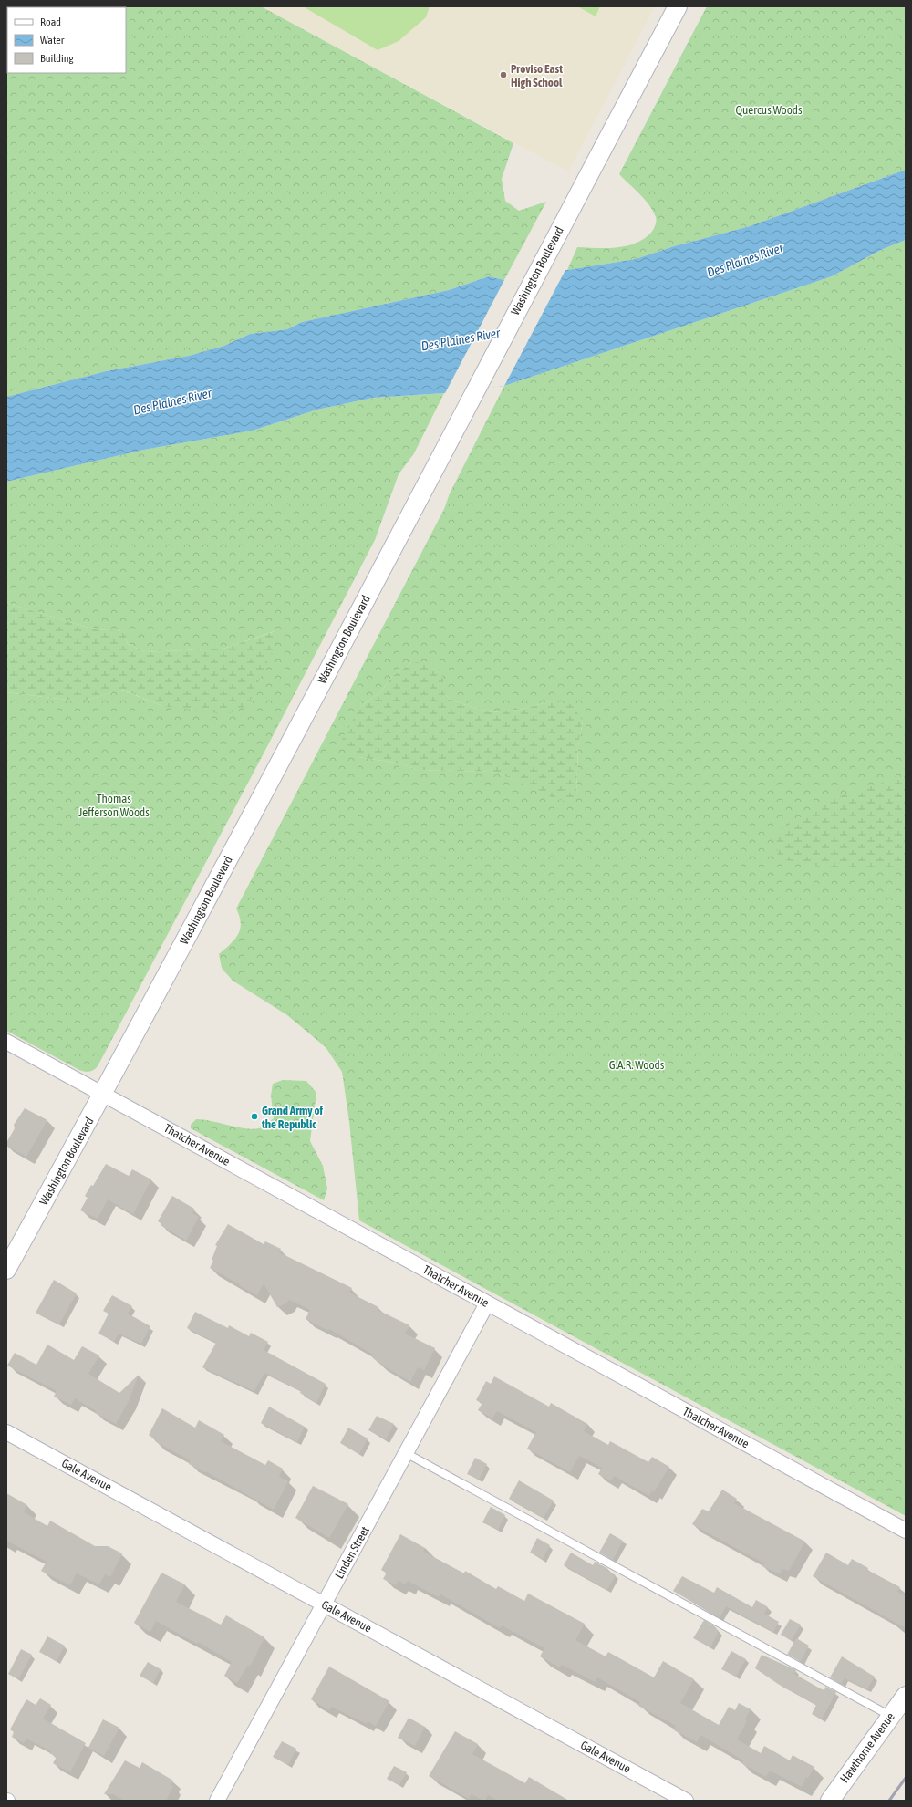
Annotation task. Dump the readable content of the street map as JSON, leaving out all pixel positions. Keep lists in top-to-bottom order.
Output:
{
  "streets": {
    "street": [
      "Washington Boulevard",
      "Thatcher Avenue",
      "Gale Avenue",
      "Linden Street",
      "Hawthorne Avenue"
    ]
  },
  "crossings": [
    ["Washington Boulevard", "Thatcher Avenue"],
    ["Thatcher Avenue", "Linden Street"],
    ["Gale Avenue", "Linden Street"]
  ],
  "water": ["Des Plaines River"],
  "parks": ["Quercus Woods", "Thomas Jefferson Woods", "G.A.R. Woods"],
  "places": ["Proviso East High School", "Grand Army of the Republic"],
  "legend": ["Road", "Water", "Building"]
}
